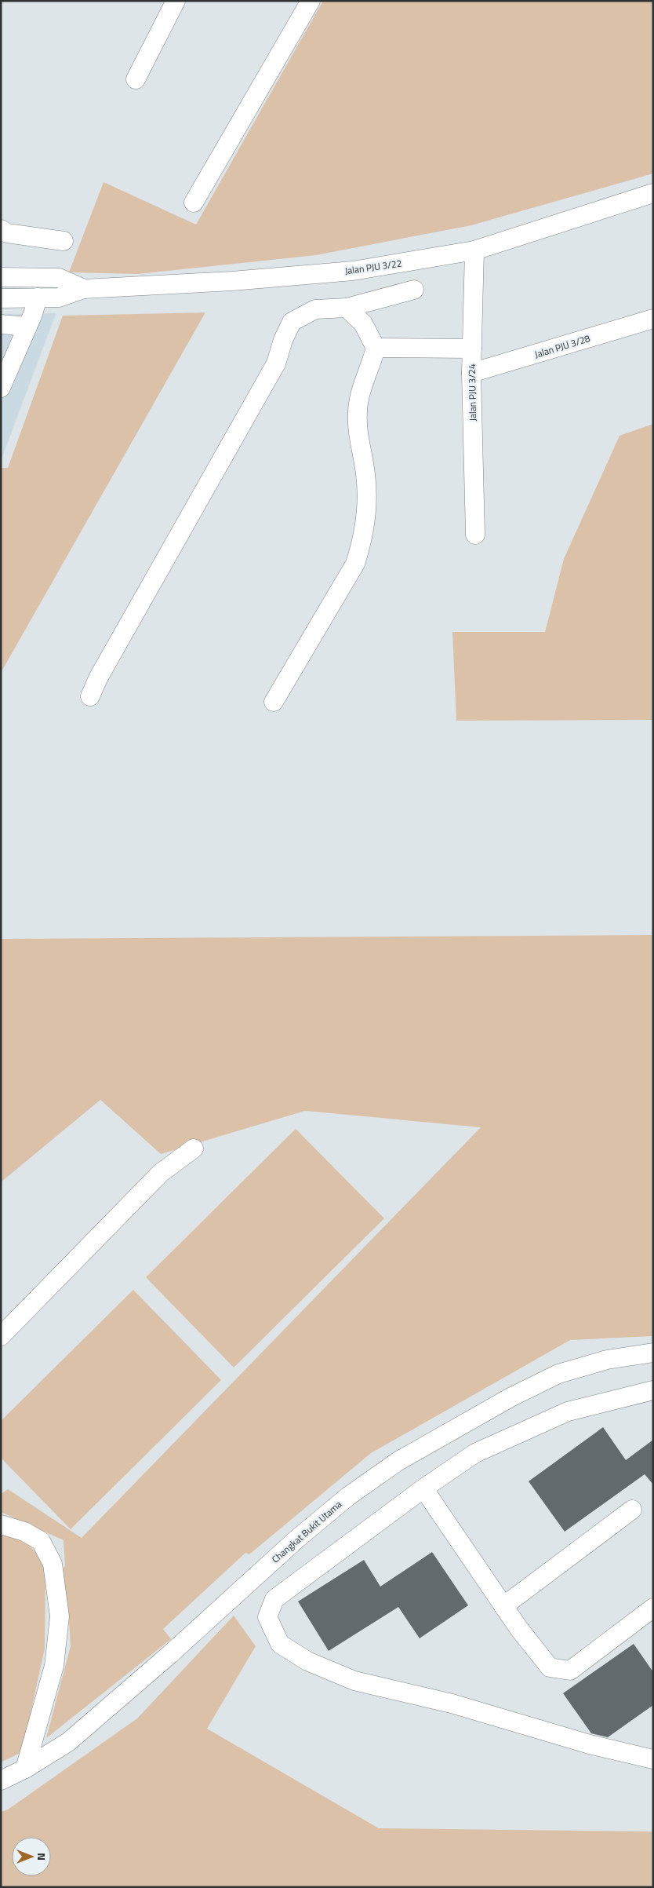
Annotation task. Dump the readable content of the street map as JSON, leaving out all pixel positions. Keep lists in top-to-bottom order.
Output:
{
  "streets": {
    "street": [
      "Jalan PJU 3/22",
      "Jalan PJU 3/28",
      "Jalan PJU 3/24",
      "Changkat Bukit Utama"
    ]
  },
  "crossings": [
    ["Jalan PJU 3/22", "Jalan PJU 3/24"],
    ["Jalan PJU 3/28", "Jalan PJU 3/24"]
  ],
  "north": "right"
}
